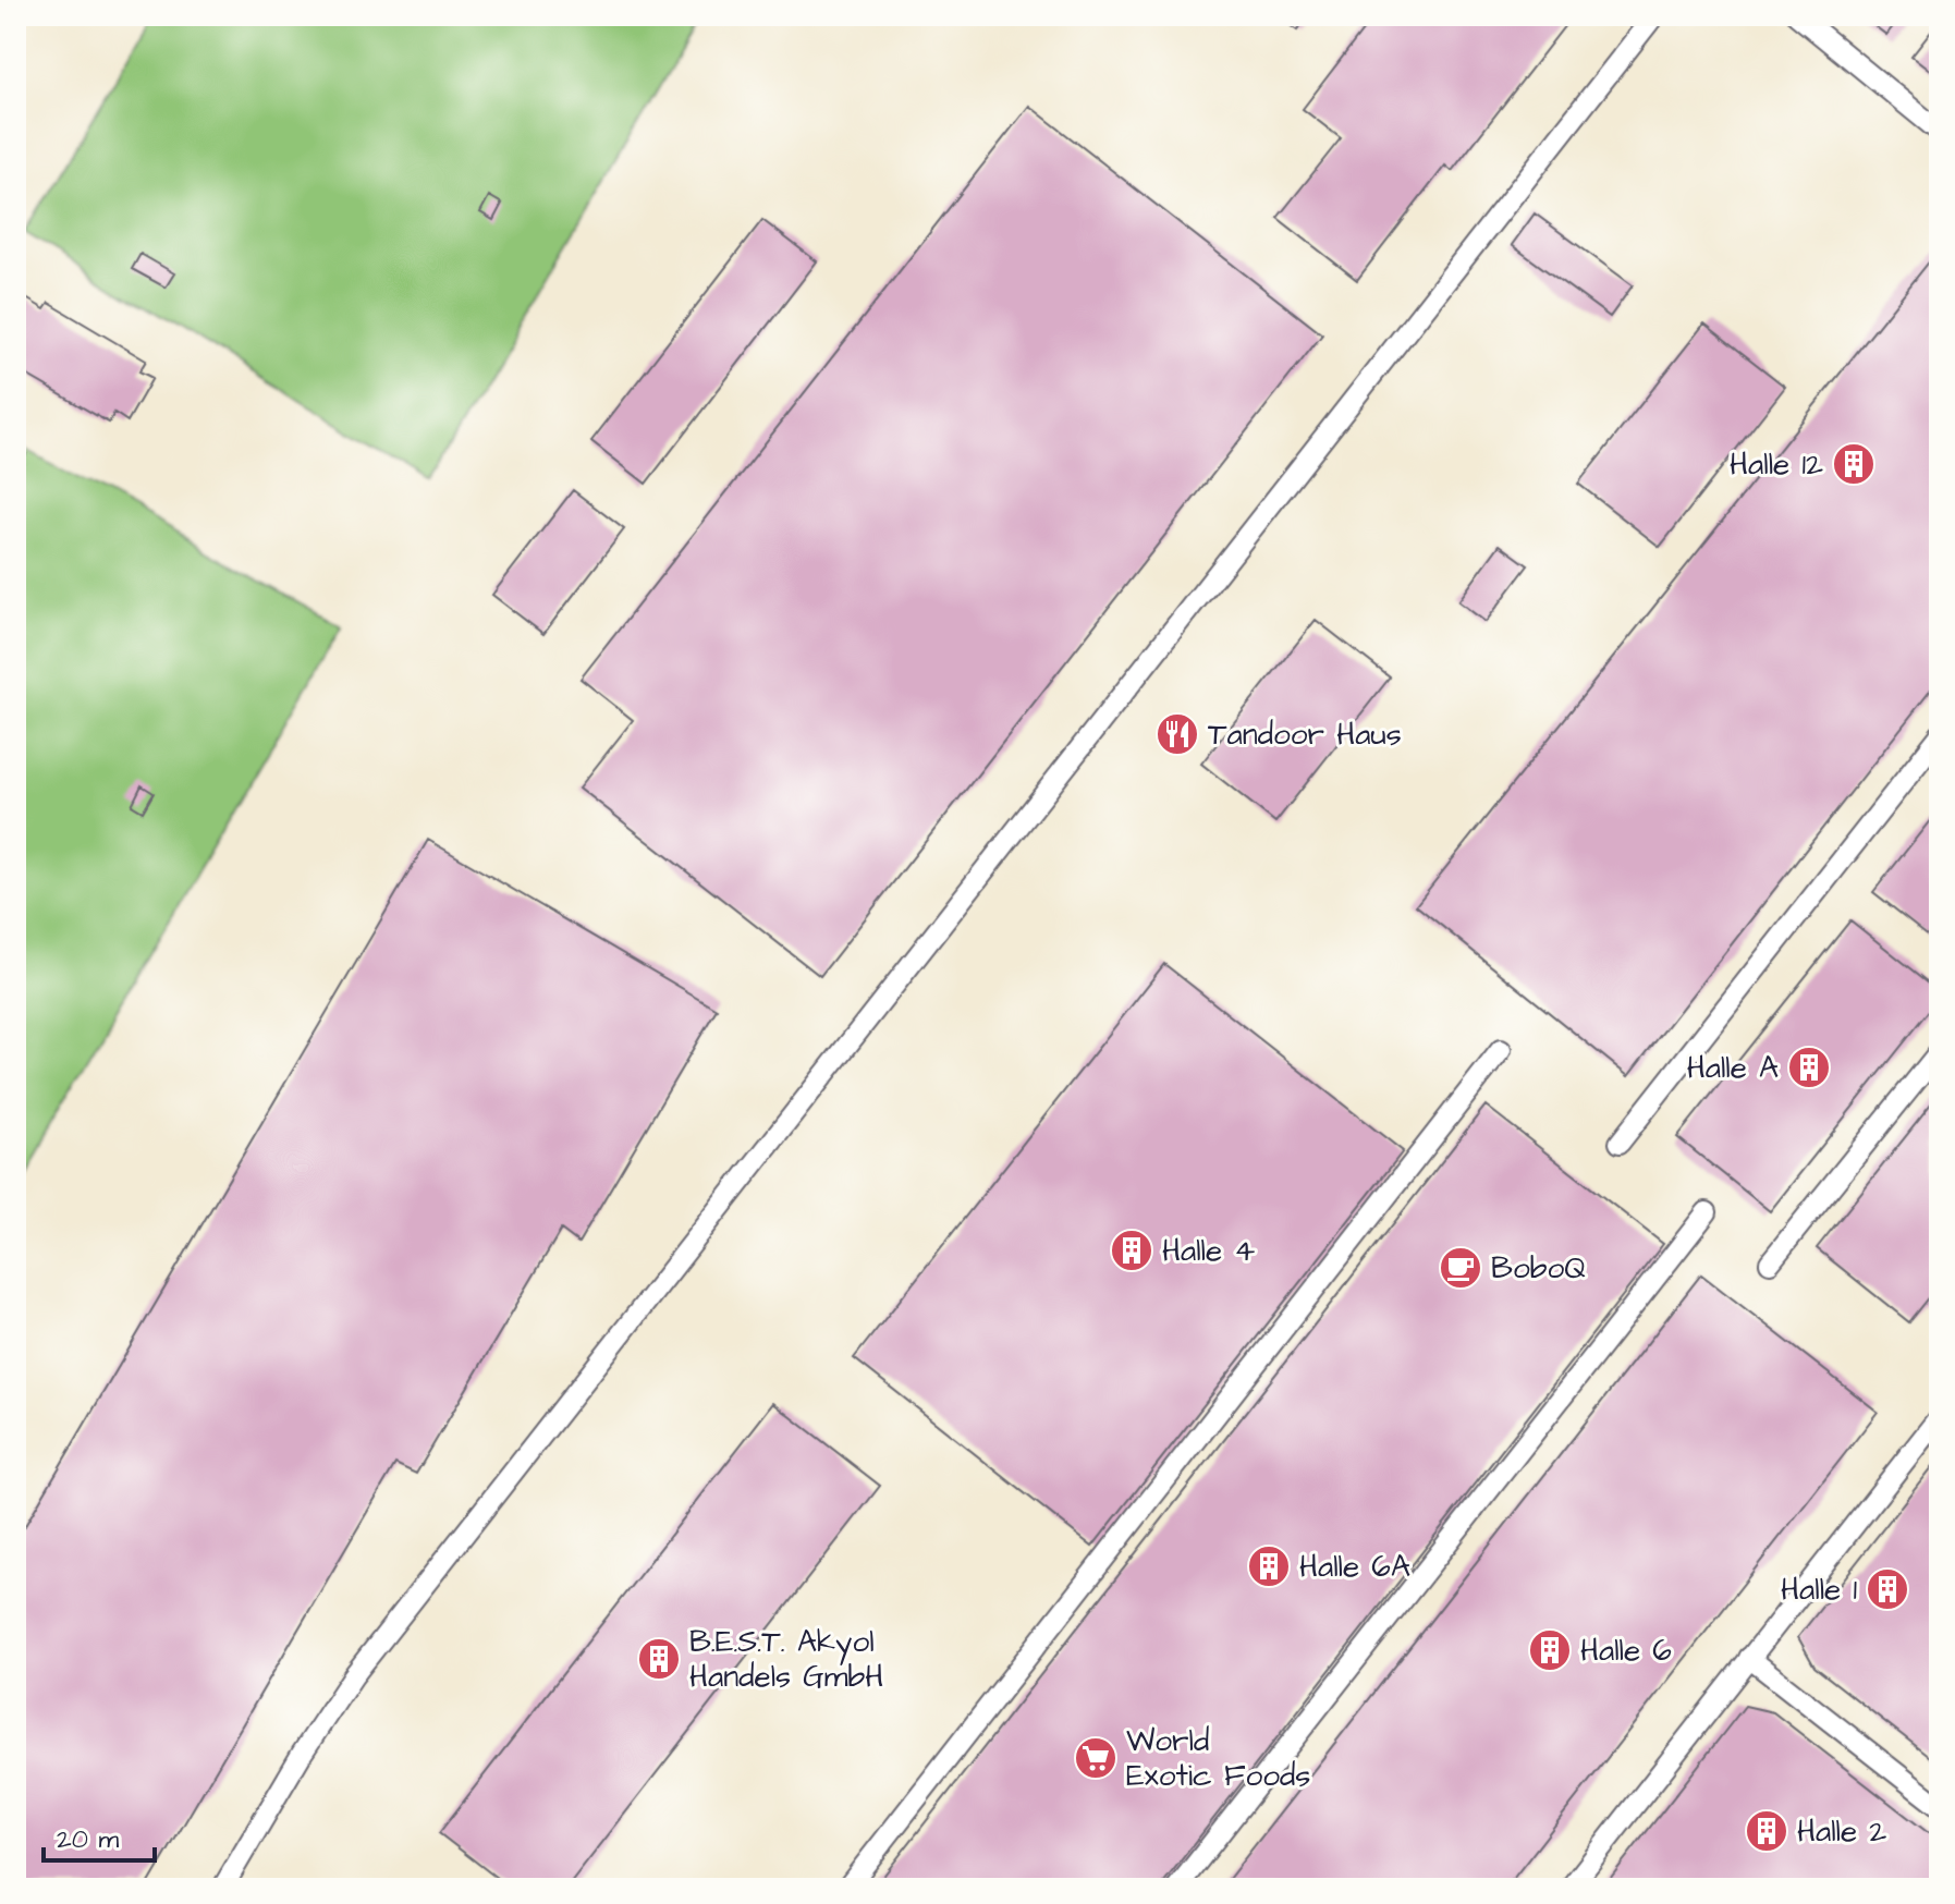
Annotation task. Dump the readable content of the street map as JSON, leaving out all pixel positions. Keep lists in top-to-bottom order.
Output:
{
  "places": {
    "building": [
      "Halle 12",
      "Halle A",
      "Halle 4",
      "Halle 6A",
      "Halle 1",
      "Halle 6",
      "B.E.S.T. Akyol Handels GmbH",
      "Halle 2"
    ],
    "restaurant": ["Tandoor Haus"],
    "cafe": ["BoboQ"],
    "supermarket": ["World Exotic Foods"]
  },
  "scale_bar": "20 m"
}
